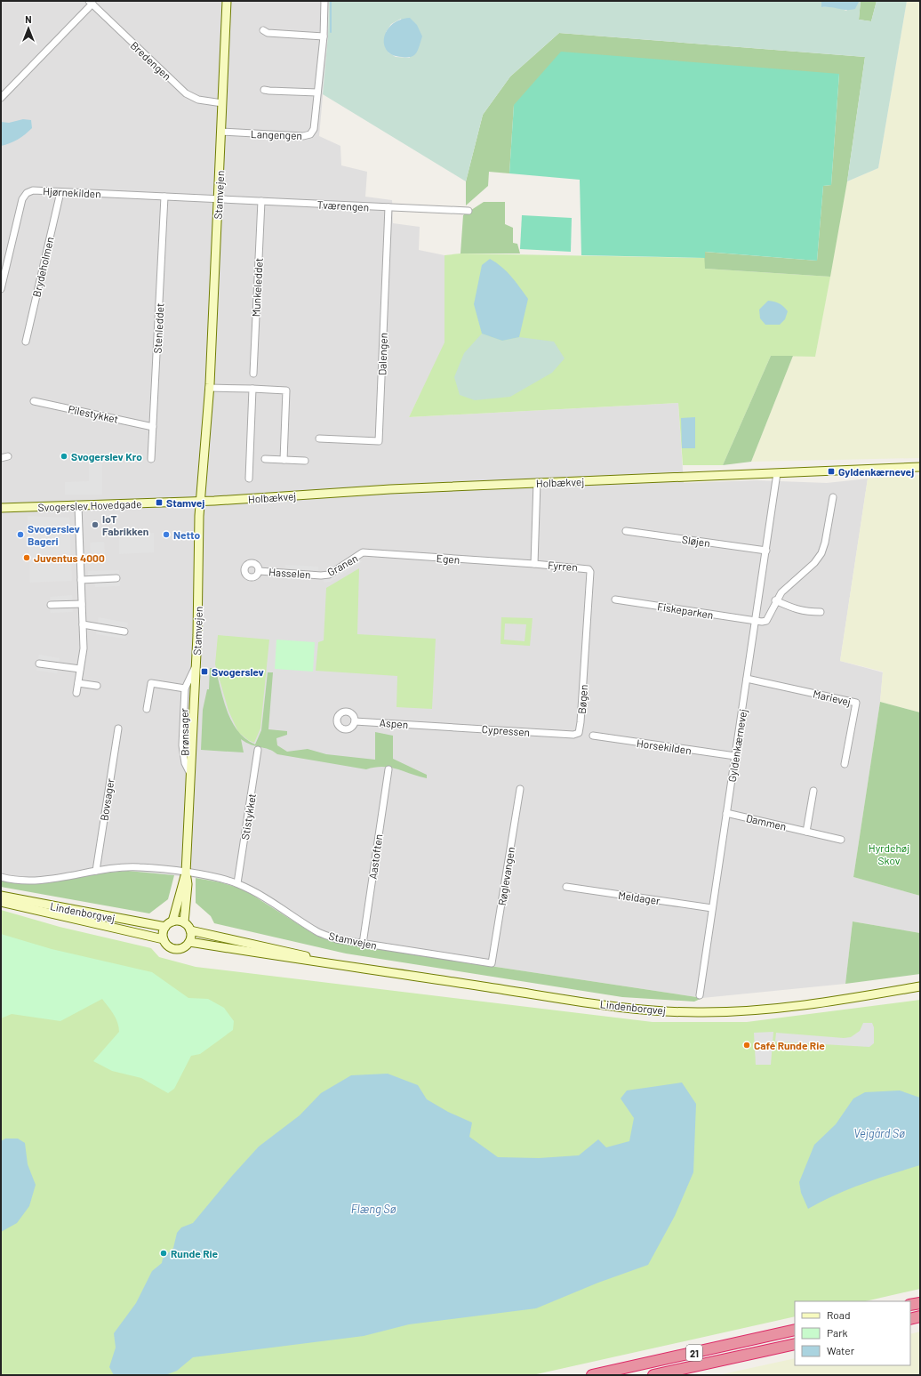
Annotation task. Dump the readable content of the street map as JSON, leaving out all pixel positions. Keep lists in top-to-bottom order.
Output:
{
  "streets": {
    "highway": ["21"],
    "street": [
      "Bredengen",
      "Langengen",
      "Hjørnekilden",
      "Stamvejen",
      "Tværengen",
      "Brydeholmen",
      "Munkeleddet",
      "Stenleddet",
      "Dalengen",
      "Pilestykket",
      "Holbækvej",
      "Svogerslev Hovedgade",
      "Sløjen",
      "Egen",
      "Granen",
      "Fyrren",
      "Hasselen",
      "Fiskeparken",
      "Marievej",
      "Bøgen",
      "Aspen",
      "Cypressen",
      "Brønsager",
      "Gyldenkærnevej",
      "Horsekilden",
      "Bovsager",
      "Stistykket",
      "Dammen",
      "Aastoften",
      "Røglevangen",
      "Meldager",
      "Lindenborgvej"
    ]
  },
  "crossings": [
    ["Bredengen", "Stamvejen"],
    ["Langengen", "Stamvejen"],
    ["Hjørnekilden", "Stamvejen"],
    ["Hjørnekilden", "Tværengen"],
    ["Hjørnekilden", "Brydeholmen"],
    ["Hjørnekilden", "Stenleddet"],
    ["Stamvejen", "Tværengen"],
    ["Stamvejen", "Holbækvej"],
    ["Stamvejen", "Svogerslev Hovedgade"],
    ["Stamvejen", "Brønsager"],
    ["Stamvejen", "Bovsager"],
    ["Stamvejen", "Stistykket"],
    ["Stamvejen", "Aastoften"],
    ["Stamvejen", "Røglevangen"],
    ["Stamvejen", "Lindenborgvej"],
    ["Tværengen", "Munkeleddet"],
    ["Tværengen", "Dalengen"],
    ["Stenleddet", "Pilestykket"],
    ["Holbækvej", "Svogerslev Hovedgade"],
    ["Holbækvej", "Fyrren"],
    ["Holbækvej", "Gyldenkærnevej"],
    ["Sløjen", "Gyldenkærnevej"],
    ["Egen", "Granen"],
    ["Egen", "Fyrren"],
    ["Granen", "Hasselen"],
    ["Fyrren", "Bøgen"],
    ["Fiskeparken", "Gyldenkærnevej"],
    ["Marievej", "Gyldenkærnevej"],
    ["Bøgen", "Cypressen"],
    ["Aspen", "Cypressen"],
    ["Gyldenkærnevej", "Horsekilden"],
    ["Gyldenkærnevej", "Dammen"],
    ["Gyldenkærnevej", "Meldager"]
  ],
  "water": ["Vejgård Sø", "Flæng Sø"],
  "parks": ["Hyrdehøj Skov"],
  "places": {
    "other": [
      "Svogerslev Kro",
      "IoT Fabrikken",
      "Svogerslev Bageri",
      "Netto",
      "Juventus 4000",
      "Café Runde Rie",
      "Runde Rie"
    ],
    "transit": ["Gyldenkærnevej", "Stamvej", "Svogerslev"]
  },
  "legend": ["Road", "Park", "Water"],
  "north": "top"
}
